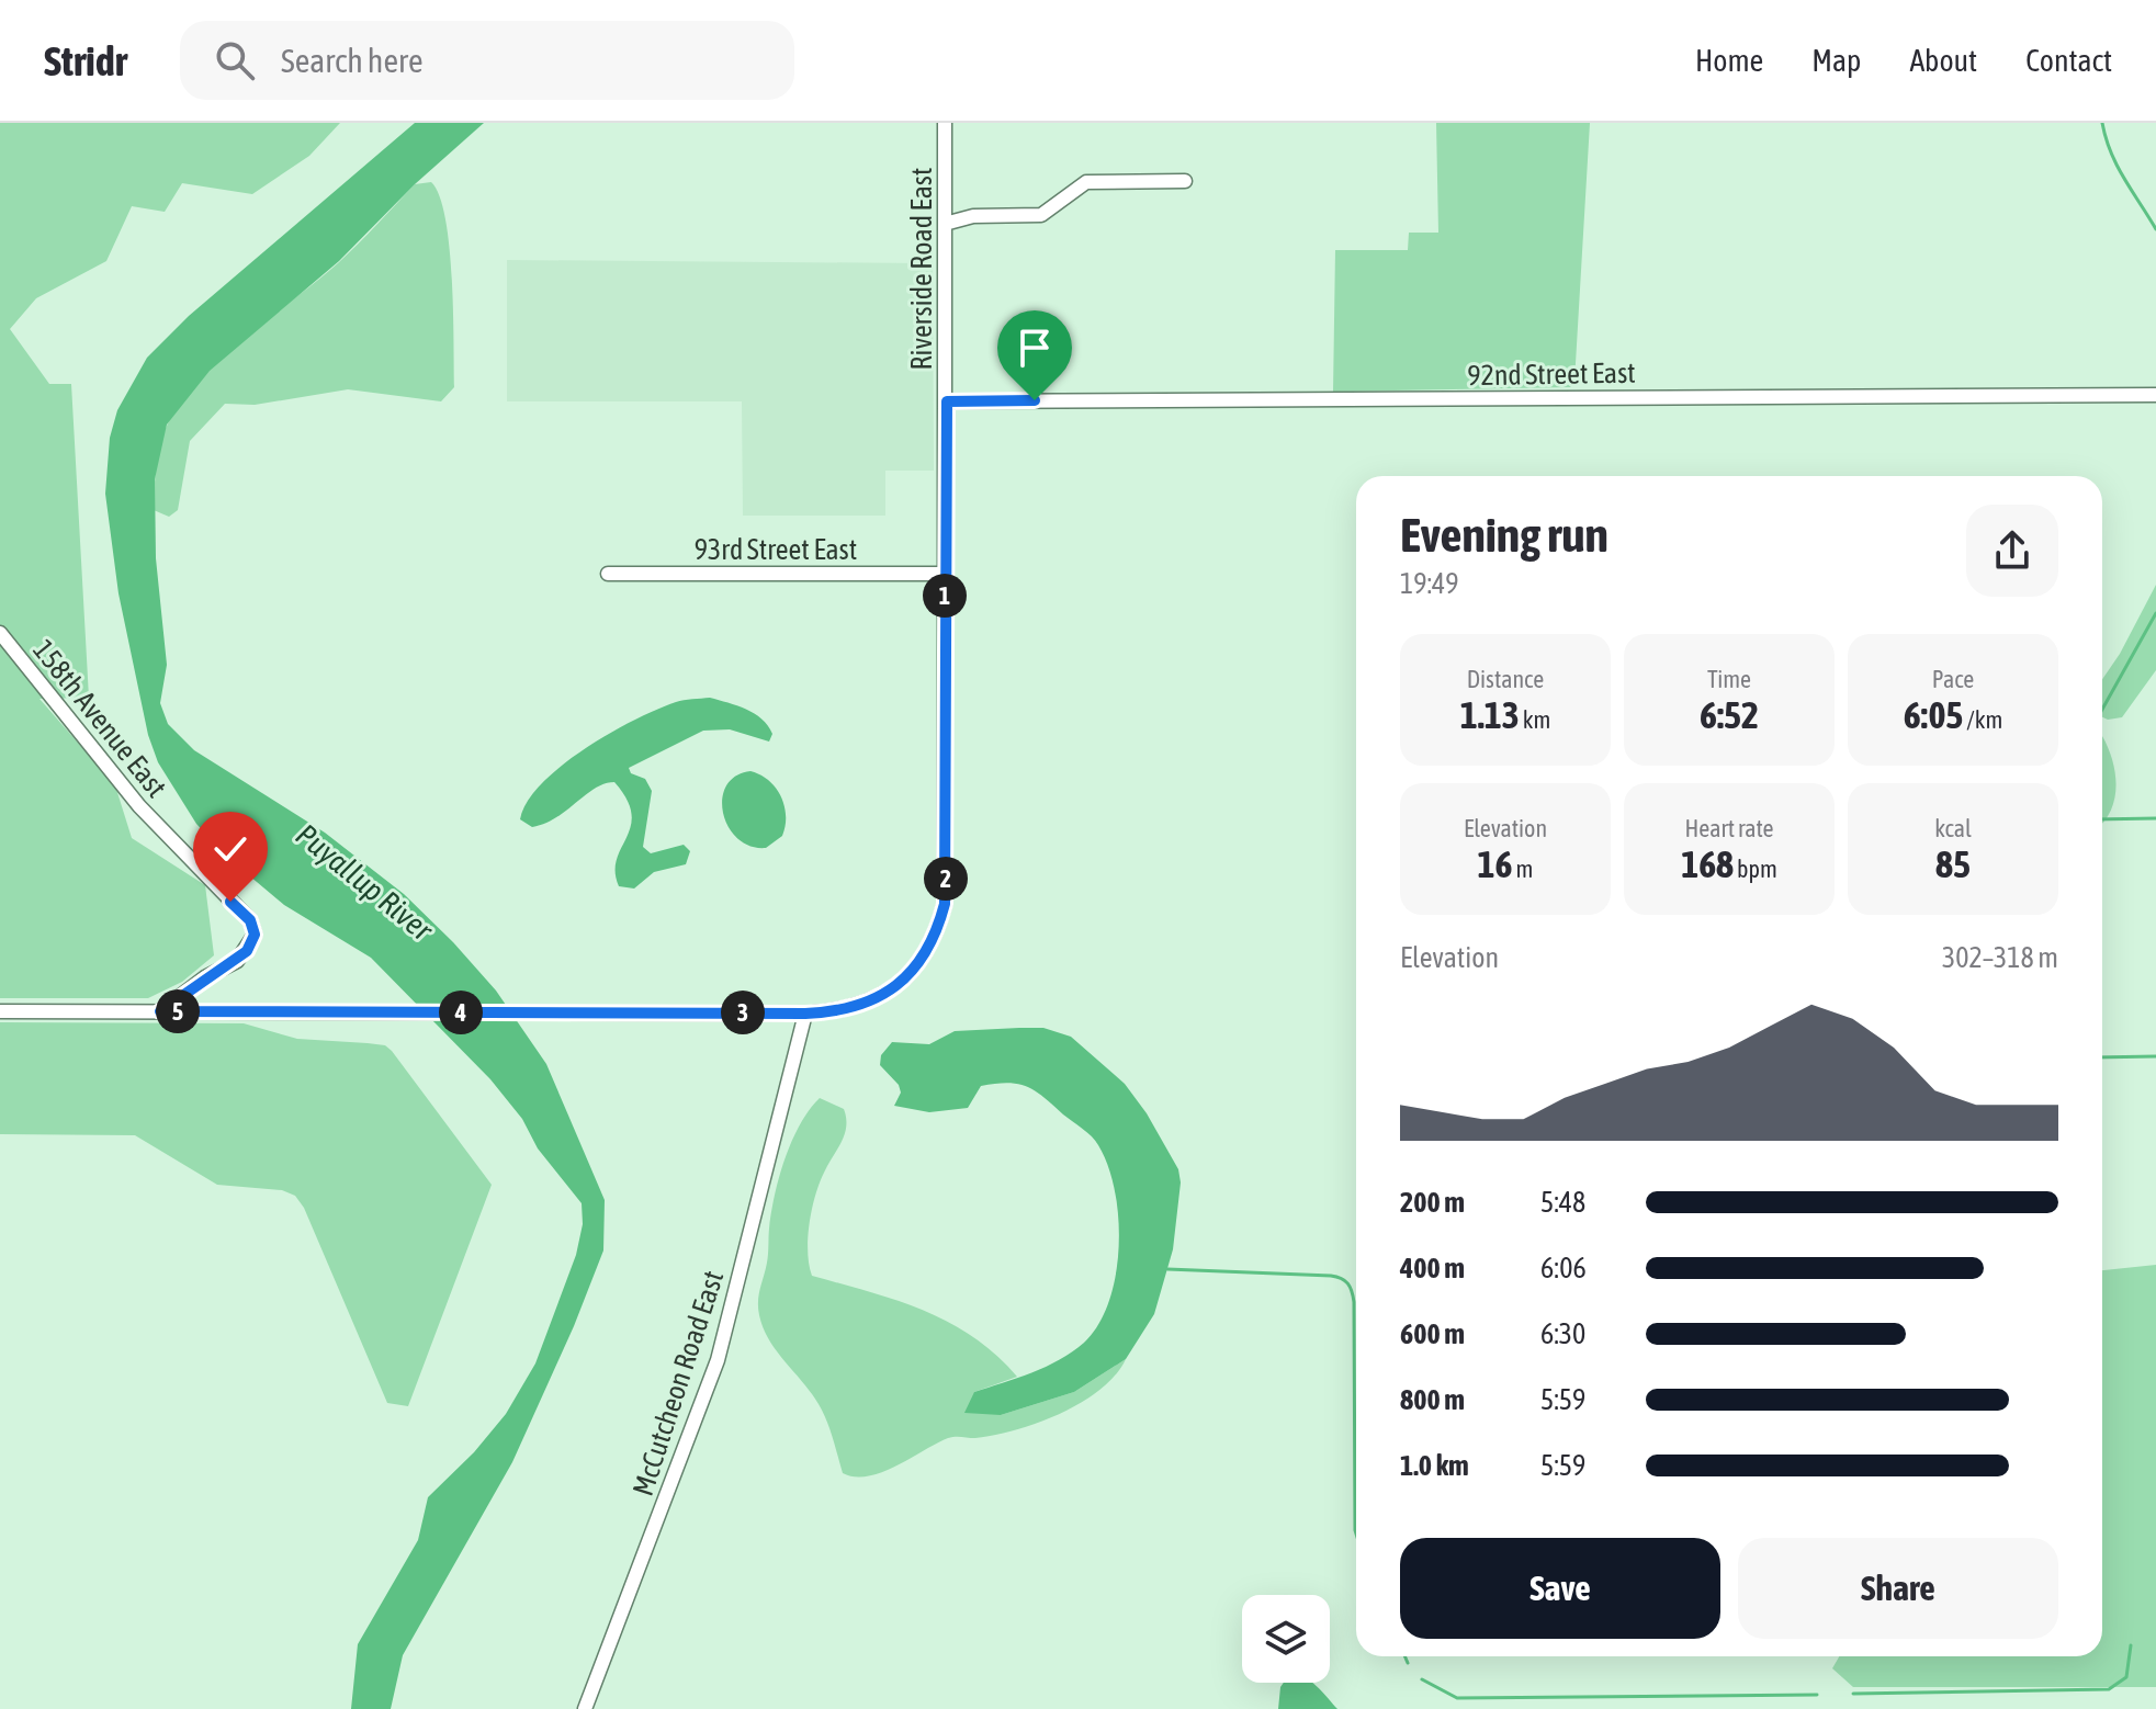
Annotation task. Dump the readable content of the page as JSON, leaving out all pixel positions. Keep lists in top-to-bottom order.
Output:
{
  "streets": {
    "street": [
      "Riverside Road East",
      "92nd Street East",
      "93rd Street East",
      "158th Avenue East",
      "McCutcheon Road East"
    ]
  },
  "crossings": [
    ["Riverside Road East", "92nd Street East"],
    ["Riverside Road East", "93rd Street East"],
    ["Riverside Road East", "158th Avenue East"],
    ["Riverside Road East", "McCutcheon Road East"]
  ],
  "water": ["Puyallup River"],
  "page": {
    "header": "Stridr",
    "search": "Search here",
    "nav": [
      "Home",
      "Map",
      "About",
      "Contact"
    ],
    "heading": ["Evening run", "19:49"],
    "pins": [
      "1",
      "2",
      "5",
      "3",
      "4"
    ],
    "stats": [
      ["Distance", "1.13 km"],
      ["Time", "6:52"],
      ["Pace", "6:05 /km"],
      ["Elevation", "16 m"],
      ["Heart rate", "168 bpm"],
      ["kcal", "85"]
    ],
    "chart": ["Elevation", "302–318 m"],
    "list": [
      {
        "name": "200 m",
        "note": "5:48"
      },
      {
        "name": "400 m",
        "note": "6:06"
      },
      {
        "name": "600 m",
        "note": "6:30"
      },
      {
        "name": "800 m",
        "note": "5:59"
      },
      {
        "name": "1.0 km",
        "note": "5:59"
      }
    ],
    "buttons": ["Save", "Share"]
  }
}
